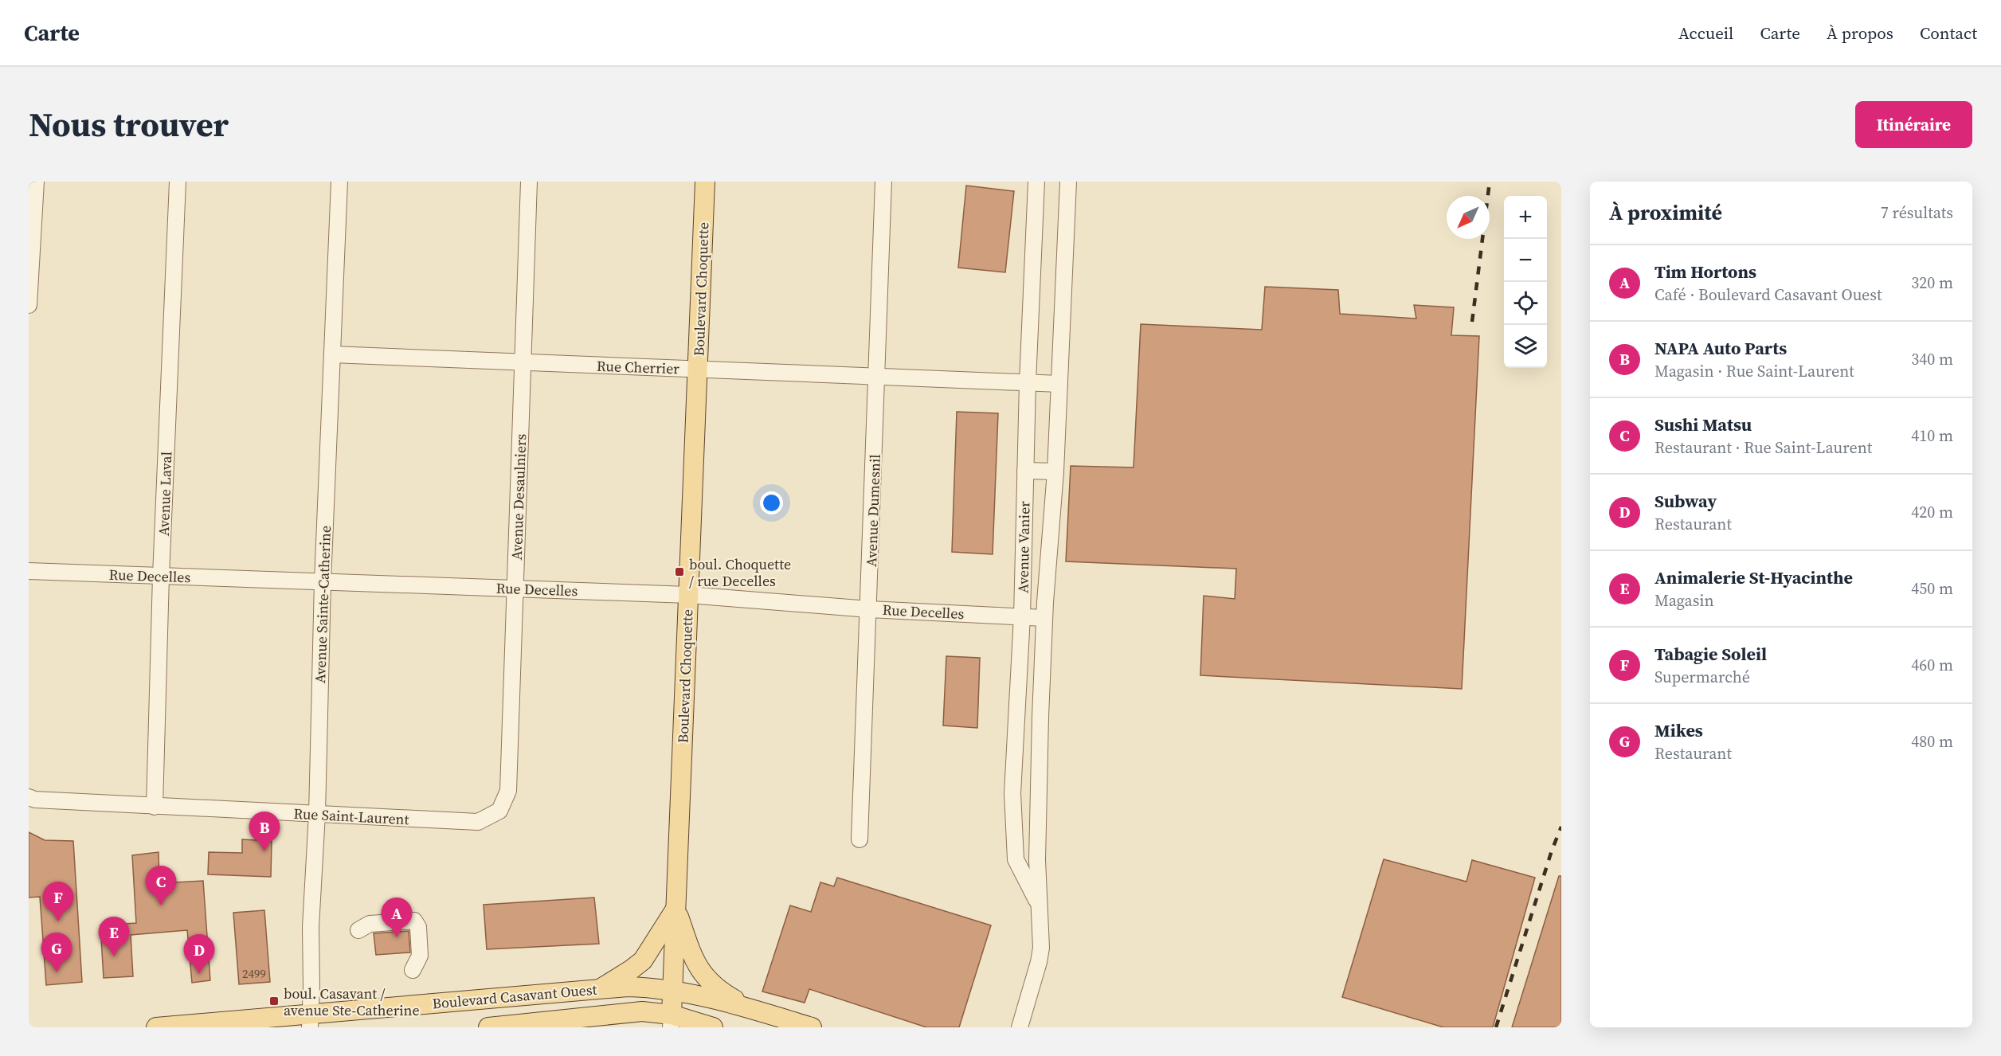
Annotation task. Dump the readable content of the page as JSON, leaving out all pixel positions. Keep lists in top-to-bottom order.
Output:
{
  "streets": {
    "main road": ["Boulevard Choquette", "Boulevard Casavant Ouest"],
    "street": [
      "Rue Cherrier",
      "Avenue Laval",
      "Avenue Desaulniers",
      "Avenue Dumesnil",
      "Avenue Vanier",
      "Rue Decelles",
      "Avenue Sainte-Catherine",
      "Rue Saint-Laurent"
    ]
  },
  "crossings": [
    ["Boulevard Choquette", "Rue Cherrier"],
    ["Boulevard Choquette", "Rue Decelles"],
    ["Boulevard Choquette", "Boulevard Casavant Ouest"],
    ["Rue Cherrier", "Avenue Desaulniers"],
    ["Rue Cherrier", "Avenue Dumesnil"],
    ["Rue Cherrier", "Avenue Vanier"],
    ["Rue Cherrier", "Avenue Sainte-Catherine"],
    ["Avenue Laval", "Rue Decelles"],
    ["Avenue Laval", "Rue Saint-Laurent"],
    ["Avenue Desaulniers", "Rue Decelles"],
    ["Avenue Desaulniers", "Rue Saint-Laurent"],
    ["Avenue Dumesnil", "Rue Decelles"],
    ["Avenue Vanier", "Rue Decelles"],
    ["Rue Decelles", "Avenue Sainte-Catherine"],
    ["Avenue Sainte-Catherine", "Rue Saint-Laurent"],
    ["Avenue Sainte-Catherine", "Boulevard Casavant Ouest"]
  ],
  "places": {
    "transit": ["boul. Choquette / rue Decelles", "boul. Casavant / avenue Ste-Catherine"]
  },
  "house_numbers": ["2499"],
  "north": "bottom left",
  "page": {
    "header": "Carte",
    "nav": [
      "Accueil",
      "Carte",
      "À propos",
      "Contact"
    ],
    "title": "Nous trouver",
    "buttons": "Itinéraire",
    "heading": ["À proximité", "7 résultats"],
    "map_buttons": ["+", "−"],
    "list": [
      {
        "mark": "A",
        "name": "Tim Hortons",
        "note": "Café · Boulevard Casavant Ouest",
        "value": "320 m"
      },
      {
        "mark": "B",
        "name": "NAPA Auto Parts",
        "note": "Magasin · Rue Saint-Laurent",
        "value": "340 m"
      },
      {
        "mark": "C",
        "name": "Sushi Matsu",
        "note": "Restaurant · Rue Saint-Laurent",
        "value": "410 m"
      },
      {
        "mark": "D",
        "name": "Subway",
        "note": "Restaurant",
        "value": "420 m"
      },
      {
        "mark": "E",
        "name": "Animalerie St-Hyacinthe",
        "note": "Magasin",
        "value": "450 m"
      },
      {
        "mark": "F",
        "name": "Tabagie Soleil",
        "note": "Supermarché",
        "value": "460 m"
      },
      {
        "mark": "G",
        "name": "Mikes",
        "note": "Restaurant",
        "value": "480 m"
      }
    ],
    "pins": [
      "B",
      "C",
      "F",
      "A",
      "E",
      "G",
      "D"
    ]
  }
}
